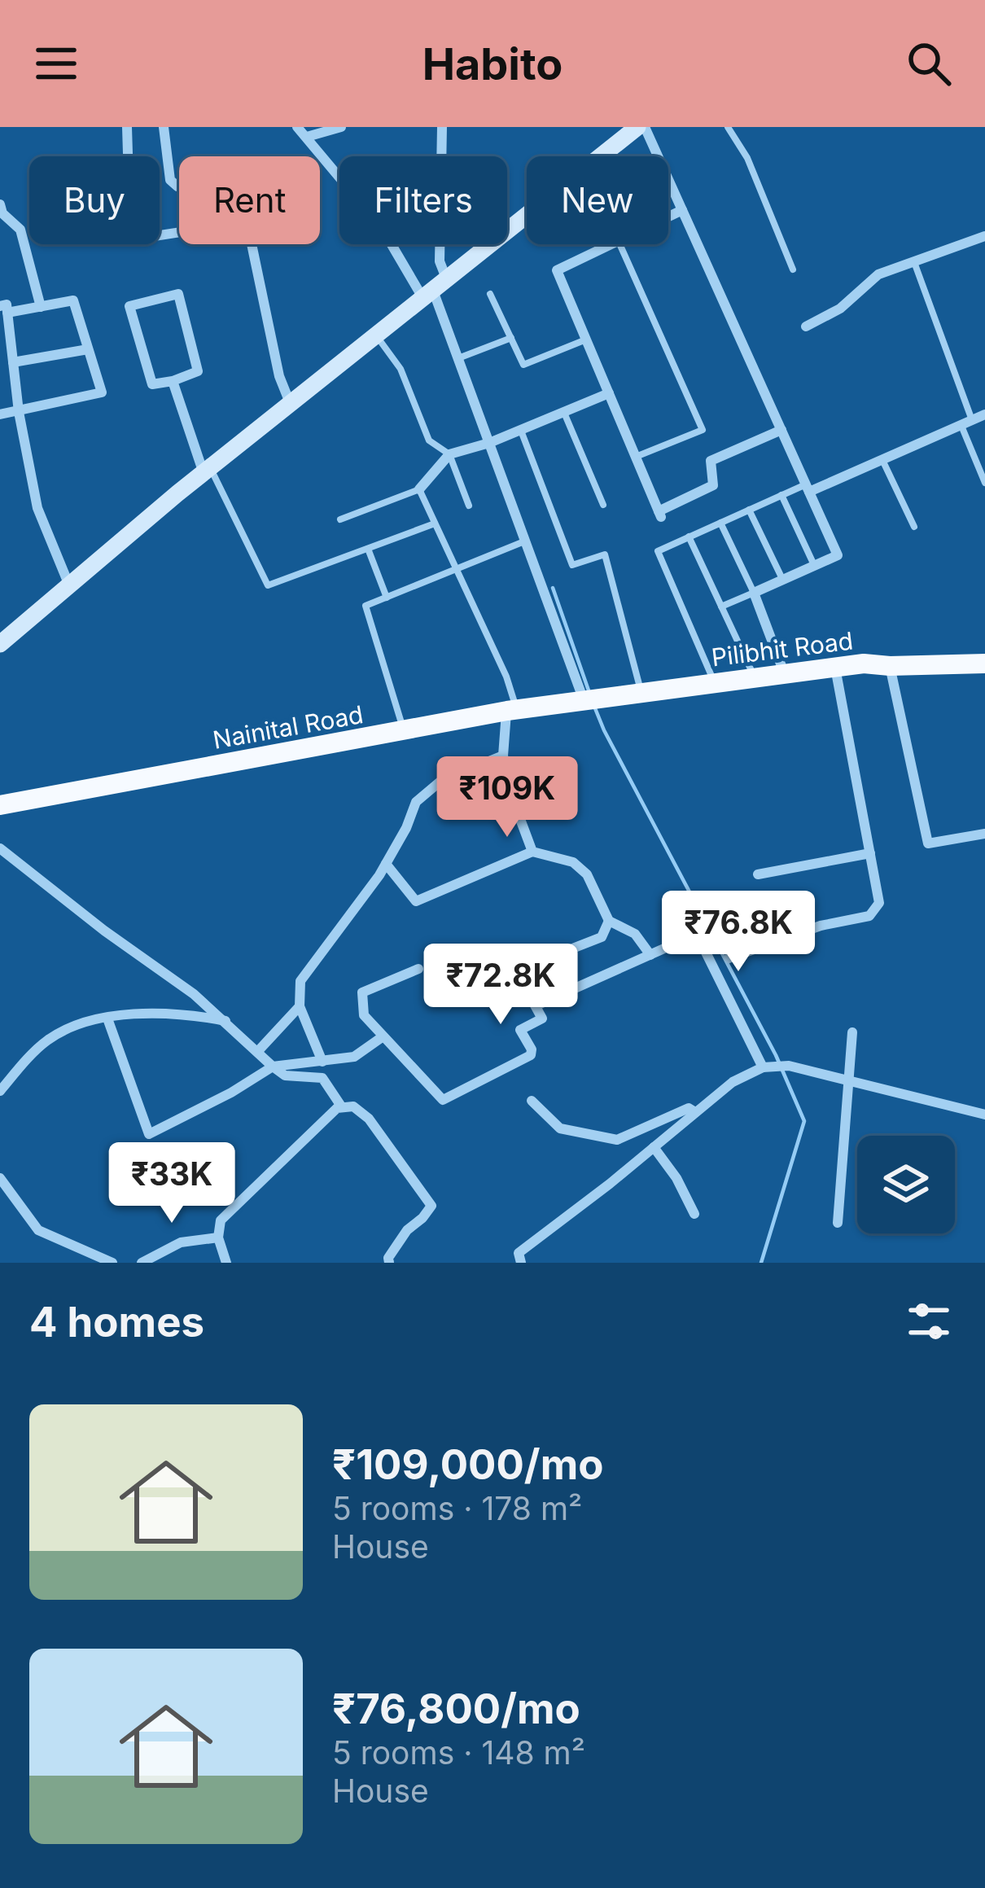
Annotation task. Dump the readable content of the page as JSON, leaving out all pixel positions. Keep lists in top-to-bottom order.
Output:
{
  "streets": {
    "highway": ["Pilibhit Road", "Nainital Road"]
  },
  "crossings": [
    ["Pilibhit Road", "Nainital Road"]
  ],
  "page": {
    "header": "Habito",
    "chip": [
      "Buy",
      "Rent",
      "Filters",
      "New"
    ],
    "price": [
      "₹109K",
      "₹76.8K",
      "₹72.8K",
      "₹33K"
    ],
    "heading": "4 homes",
    "list": [
      {
        "name": "₹109,000/mo",
        "note": "5 rooms · 178 m² · House"
      },
      {
        "name": "₹76,800/mo",
        "note": "5 rooms · 148 m² · House"
      }
    ]
  }
}
